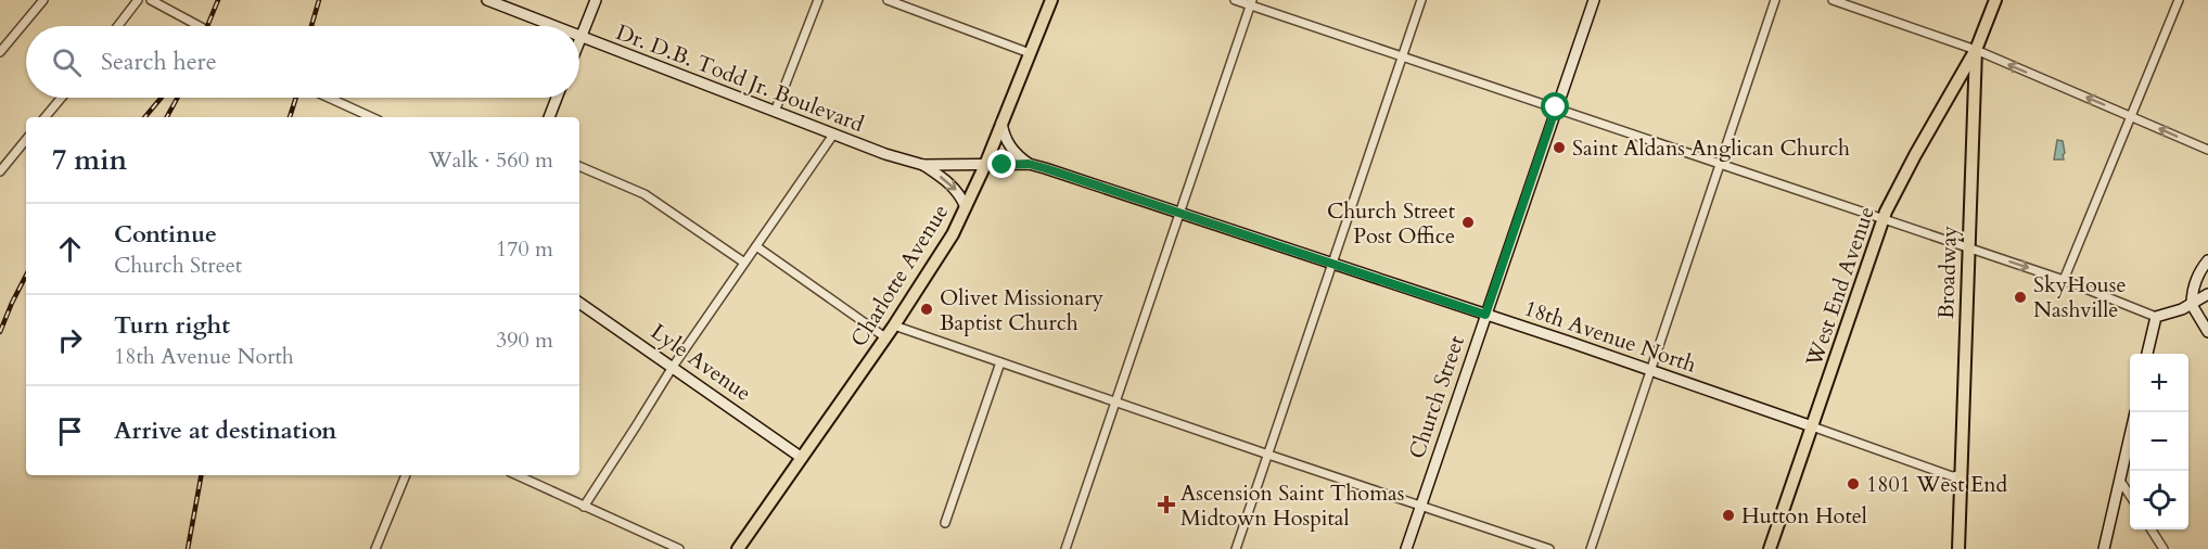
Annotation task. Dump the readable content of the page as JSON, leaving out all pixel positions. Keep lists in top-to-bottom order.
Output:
{
  "streets": {
    "main road": [
      "Dr. D.B. Todd Jr. Boulevard",
      "Broadway",
      "Charlotte Avenue",
      "West End Avenue",
      "18th Avenue North",
      "Lyle Avenue",
      "Church Street"
    ]
  },
  "crossings": [
    ["Dr. D.B. Todd Jr. Boulevard", "Charlotte Avenue"],
    ["Dr. D.B. Todd Jr. Boulevard", "18th Avenue North"],
    ["Broadway", "West End Avenue"],
    ["Charlotte Avenue", "18th Avenue North"],
    ["Charlotte Avenue", "Lyle Avenue"],
    ["West End Avenue", "18th Avenue North"],
    ["18th Avenue North", "Church Street"]
  ],
  "places": {
    "other": [
      "Saint Aldans Anglican Church",
      "Church Street Post Office",
      "SkyHouse Nashville",
      "Olivet Missionary Baptist Church",
      "1801 West End",
      "Hutton Hotel"
    ],
    "health": ["Ascension Saint Thomas Midtown Hospital"]
  },
  "page": {
    "search": "Search here",
    "heading": ["7 min", "Walk · 560 m"],
    "list": [
      ["Continue", "Church Street", "170 m"],
      ["Turn right", "18th Avenue North", "390 m"],
      "Arrive at destination"
    ],
    "map_buttons": ["+", "−"]
  }
}
